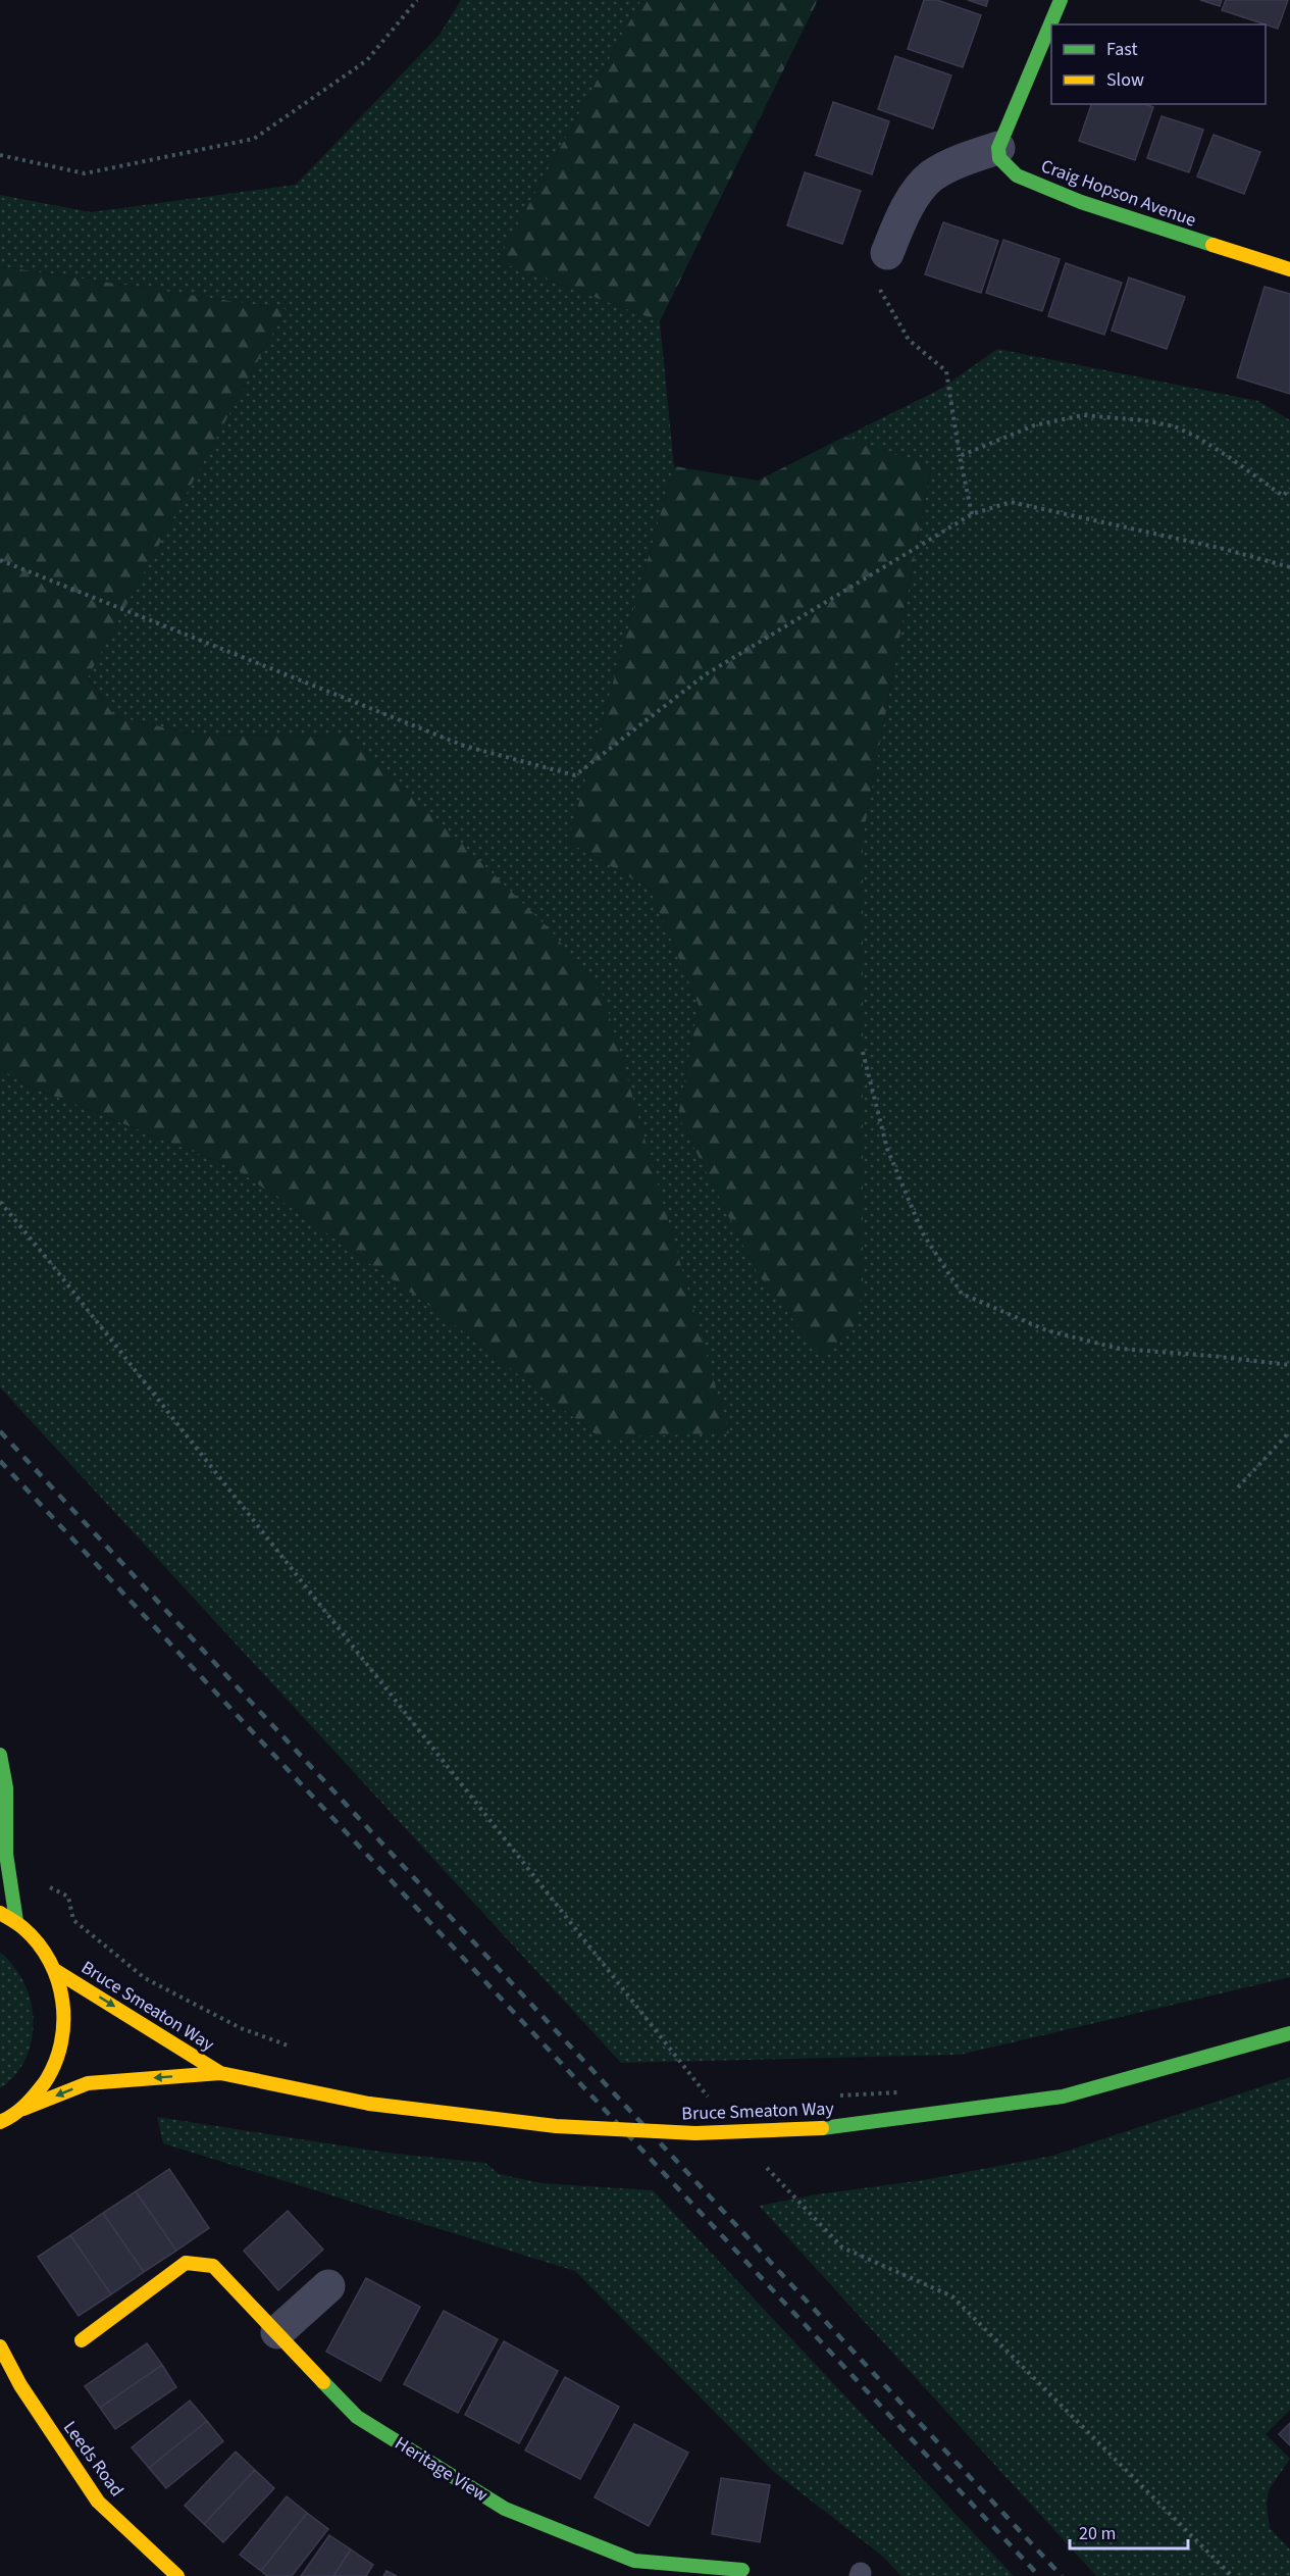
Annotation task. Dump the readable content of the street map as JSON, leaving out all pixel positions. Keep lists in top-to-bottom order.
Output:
{
  "streets": {
    "main road": [
      "Craig Hopson Avenue",
      "Bruce Smeaton Way",
      "Leeds Road",
      "Heritage View"
    ]
  },
  "legend": ["Fast", "Slow"],
  "scale_bar": "20 m"
}
